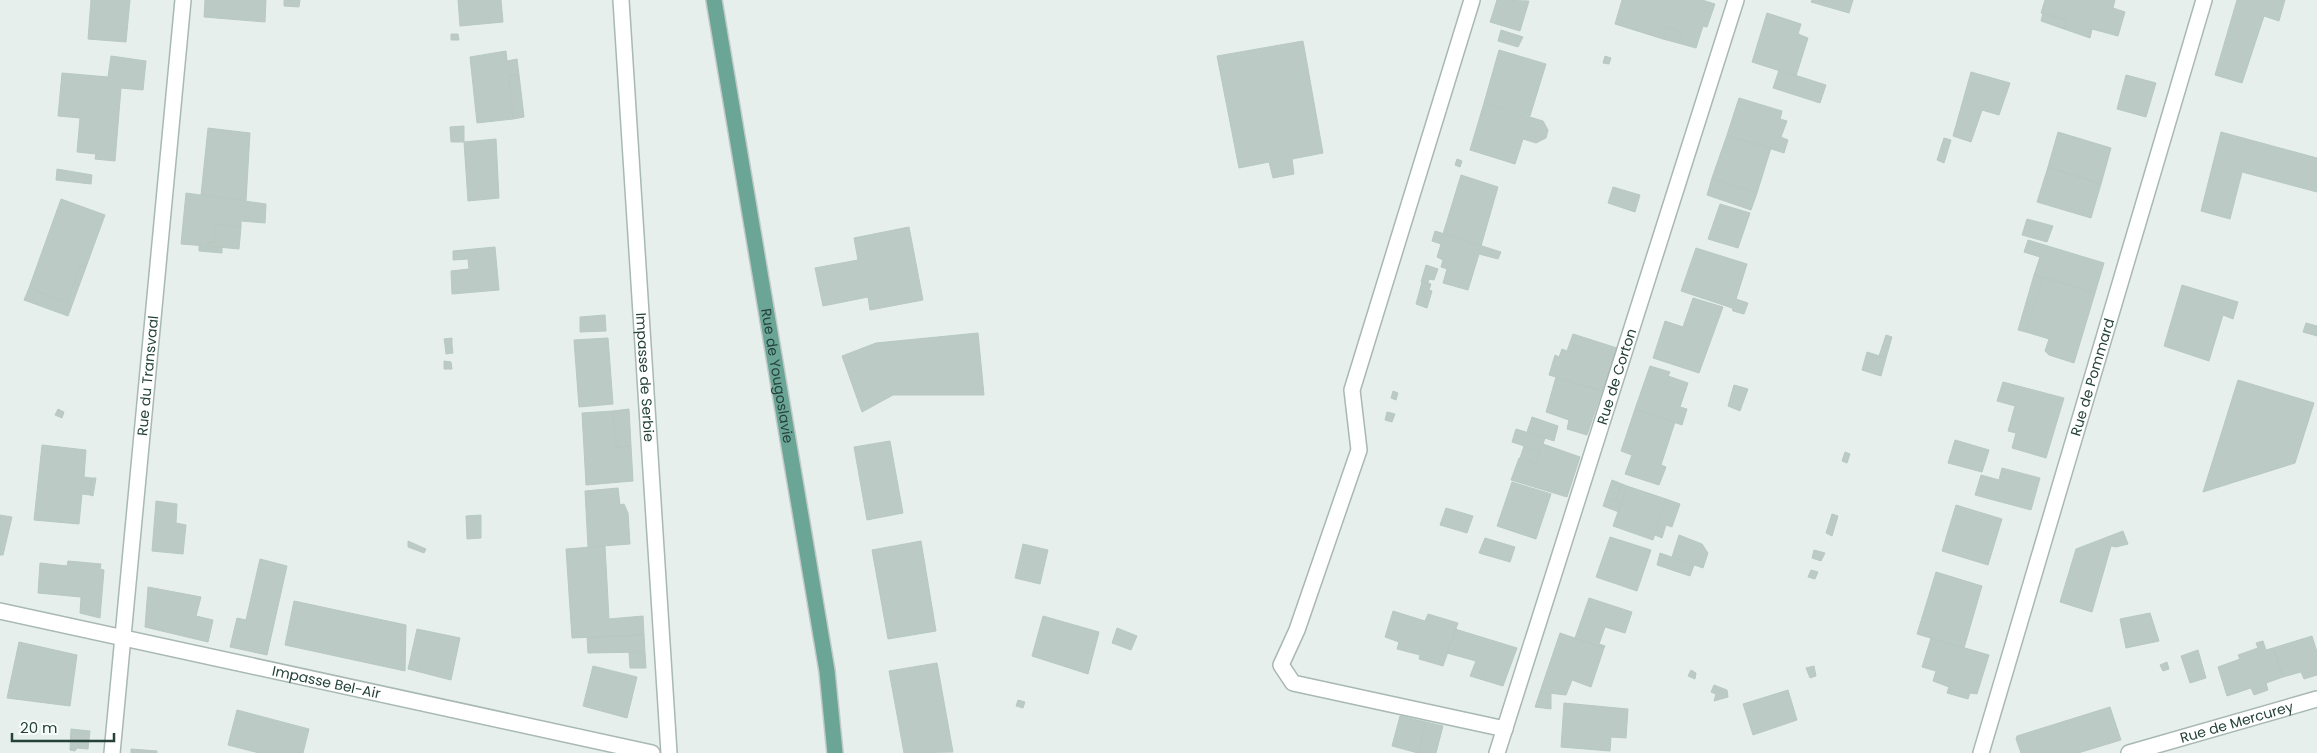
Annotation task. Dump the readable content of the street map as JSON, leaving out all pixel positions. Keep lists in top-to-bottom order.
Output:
{
  "streets": {
    "main road": ["Rue de Yougoslavie"],
    "street": [
      "Rue de Corton",
      "Rue de Pommard",
      "Rue du Transvaal",
      "Impasse de Serbie",
      "Impasse Bel-Air",
      "Rue de Mercurey"
    ]
  },
  "crossings": [
    ["Rue du Transvaal", "Impasse Bel-Air"]
  ],
  "scale_bar": "20 m"
}
